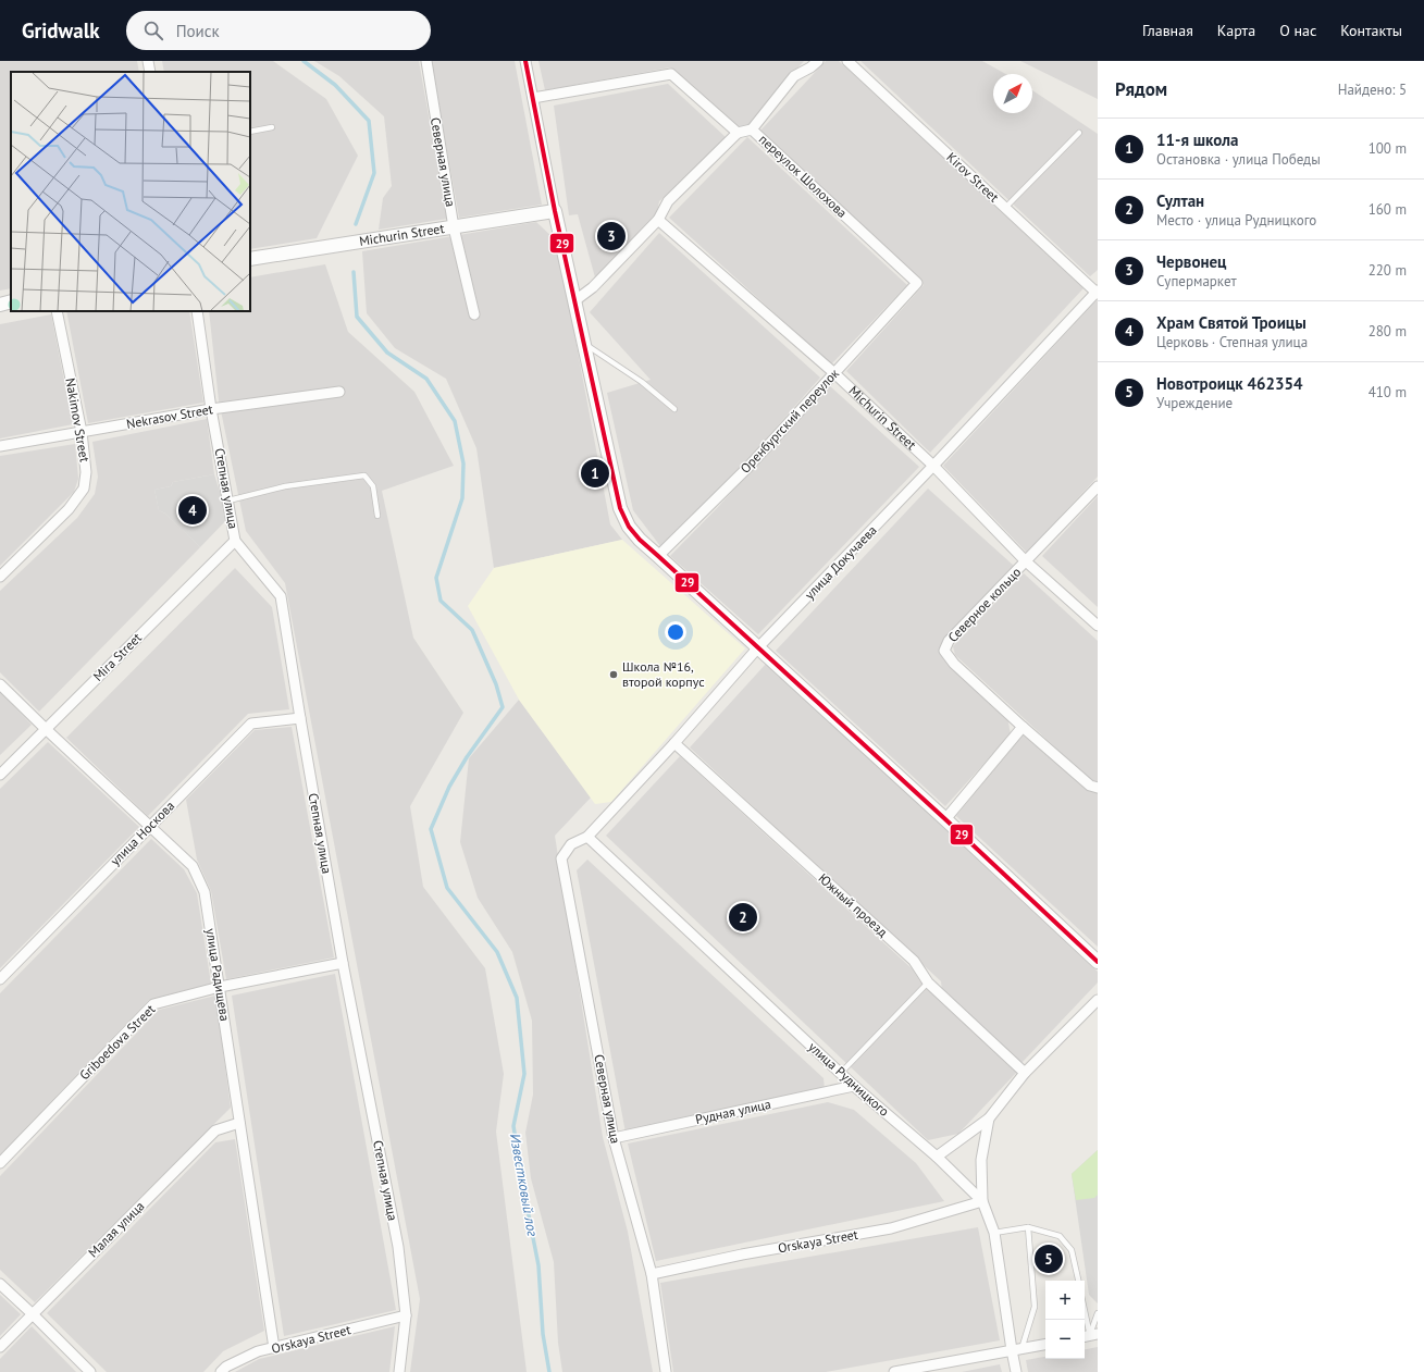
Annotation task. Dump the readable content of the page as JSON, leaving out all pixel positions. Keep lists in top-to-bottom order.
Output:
{
  "streets": {
    "street": [
      "Северная улица",
      "переулок Шолохова",
      "Kirov Street",
      "Michurin Street",
      "Nekrasov Street",
      "Nakimov Street",
      "Оренбургский переулок",
      "Степная улица",
      "улица Докучаева",
      "Северное кольцо",
      "Mira Street",
      "улица Носкова",
      "Южный проезд",
      "улица Радищева",
      "Griboedova Street",
      "улица Рудницкого",
      "Рудная улица",
      "Малая улица",
      "Orskaya Street"
    ]
  },
  "crossings": [
    ["Северная улица", "Michurin Street"],
    ["Северная улица", "улица Докучаева"],
    ["Северная улица", "улица Рудницкого"],
    ["Северная улица", "Рудная улица"],
    ["Северная улица", "Orskaya Street"],
    ["переулок Шолохова", "Оренбургский переулок"],
    ["Kirov Street", "улица Докучаева"],
    ["Michurin Street", "Оренбургский переулок"],
    ["Michurin Street", "улица Докучаева"],
    ["Michurin Street", "Северное кольцо"],
    ["Nekrasov Street", "Nakimov Street"],
    ["Nekrasov Street", "Степная улица"],
    ["Степная улица", "Mira Street"],
    ["Степная улица", "улица Носкова"],
    ["Степная улица", "Griboedova Street"],
    ["Степная улица", "Orskaya Street"],
    ["улица Докучаева", "Южный проезд"],
    ["улица Докучаева", "улица Рудницкого"],
    ["Mira Street", "улица Радищева"],
    ["улица Носкова", "улица Радищева"],
    ["улица Радищева", "Griboedova Street"],
    ["улица Радищева", "Малая улица"],
    ["улица Радищева", "Orskaya Street"],
    ["улица Рудницкого", "Рудная улица"],
    ["улица Рудницкого", "Orskaya Street"]
  ],
  "water": ["Известковый лог"],
  "places": ["Школа №16, второй корпус"],
  "lines": ["transit line 29"],
  "north": "top right",
  "page": {
    "header": "Gridwalk",
    "search": "Поиск",
    "nav": [
      "Главная",
      "Карта",
      "О нас",
      "Контакты"
    ],
    "heading": ["Рядом", "Найдено: 5"],
    "list": [
      {
        "mark": "1",
        "name": "11-я школа",
        "note": "Остановка · улица Победы",
        "value": "100 m"
      },
      {
        "mark": "2",
        "name": "Султан",
        "note": "Место · улица Рудницкого",
        "value": "160 m"
      },
      {
        "mark": "3",
        "name": "Червонец",
        "note": "Супермаркет",
        "value": "220 m"
      },
      {
        "mark": "4",
        "name": "Храм Святой Троицы",
        "note": "Церковь · Степная улица",
        "value": "280 m"
      },
      {
        "mark": "5",
        "name": "Новотроицк 462354",
        "note": "Учреждение",
        "value": "410 m"
      }
    ],
    "pins": [
      "3",
      "1",
      "4",
      "2",
      "5"
    ],
    "map_buttons": ["+", "−"]
  }
}
